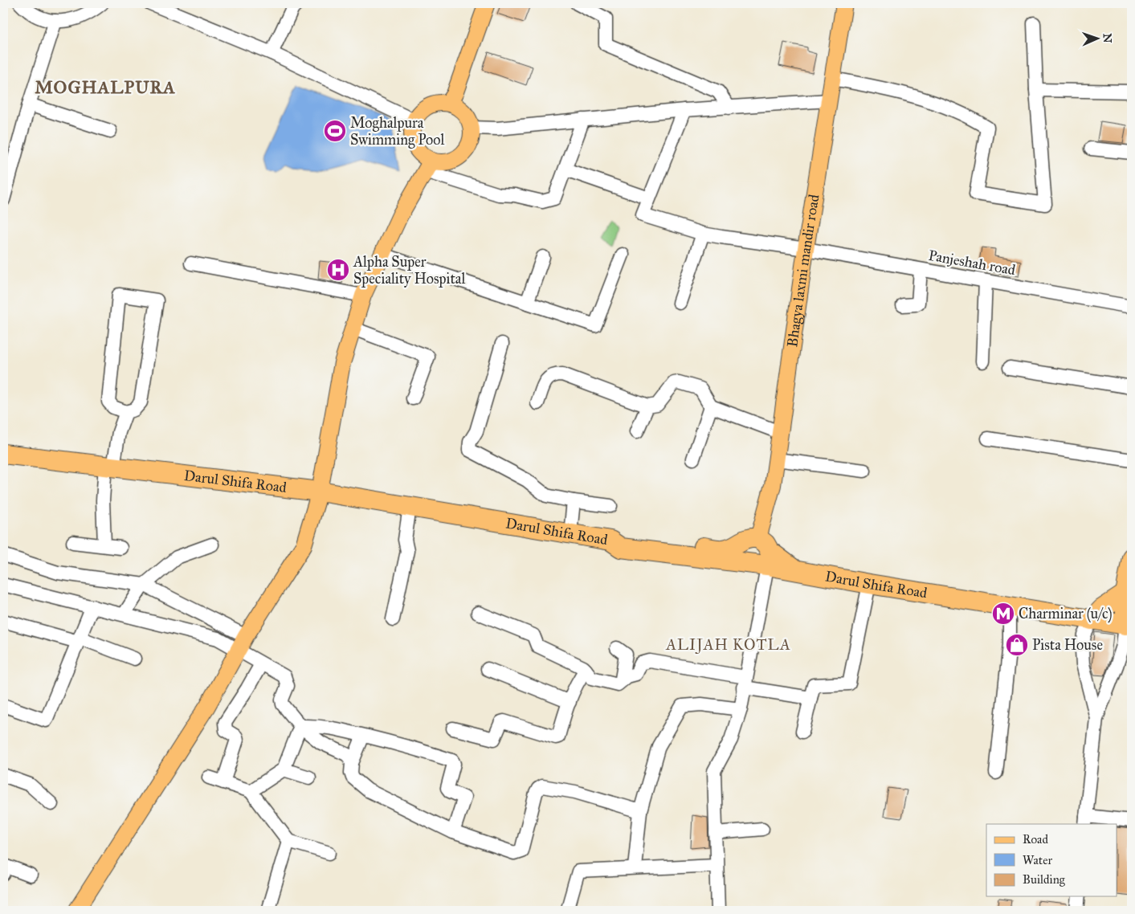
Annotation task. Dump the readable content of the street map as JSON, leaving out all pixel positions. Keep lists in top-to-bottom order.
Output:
{
  "streets": {
    "highway": ["Darul Shifa Road"],
    "main road": ["Bhagya laxmi mandir road"],
    "street": ["Panjeshah road"]
  },
  "crossings": [
    ["Panjeshah road", "Bhagya laxmi mandir road"],
    ["Bhagya laxmi mandir road", "Darul Shifa Road"]
  ],
  "districts": ["MOGHALPURA", "ALIJAH KOTLA"],
  "places": {
    "sports": ["Moghalpura Swimming Pool"],
    "hospital": ["Alpha Super Speciality Hospital"],
    "metro station": ["Charminar (u/c)"],
    "shop": ["Pista House"]
  },
  "legend": ["Road", "Water", "Building"],
  "north": "right"
}
